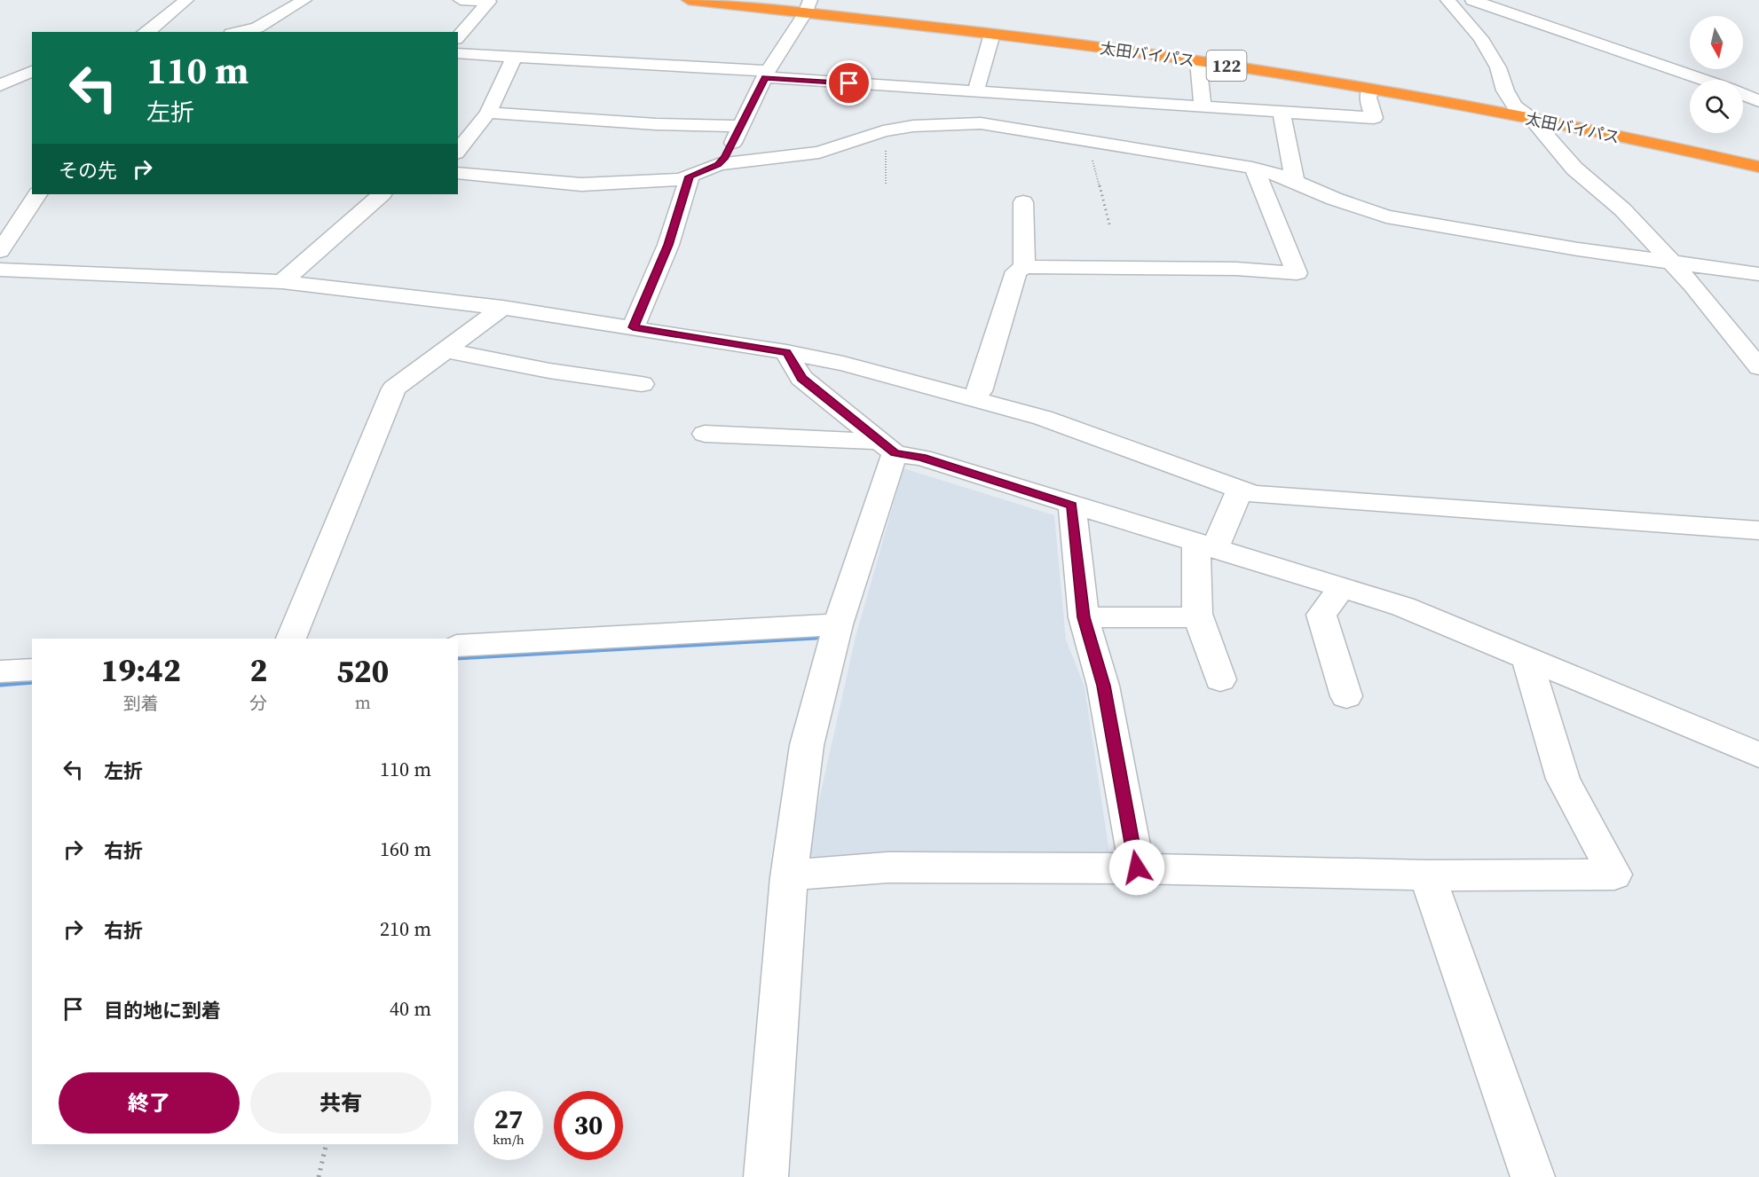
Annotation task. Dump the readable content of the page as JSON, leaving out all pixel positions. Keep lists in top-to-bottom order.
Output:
{
  "streets": {
    "highway": ["太田バイパス", "122"]
  },
  "north": "bottom",
  "page": {
    "turn": ["110 m", "左折"],
    "then": "その先",
    "eta": [
      "19:42",
      "到着",
      "2",
      "分",
      "520",
      "m"
    ],
    "list": [
      {
        "name": "左折",
        "value": "110 m"
      },
      {
        "name": "右折",
        "value": "160 m"
      },
      {
        "name": "右折",
        "value": "210 m"
      },
      {
        "name": "目的地に到着",
        "value": "40 m"
      }
    ],
    "buttons": ["終了", "共有"],
    "speed": "27 km/h",
    "limit": "30"
  }
}
